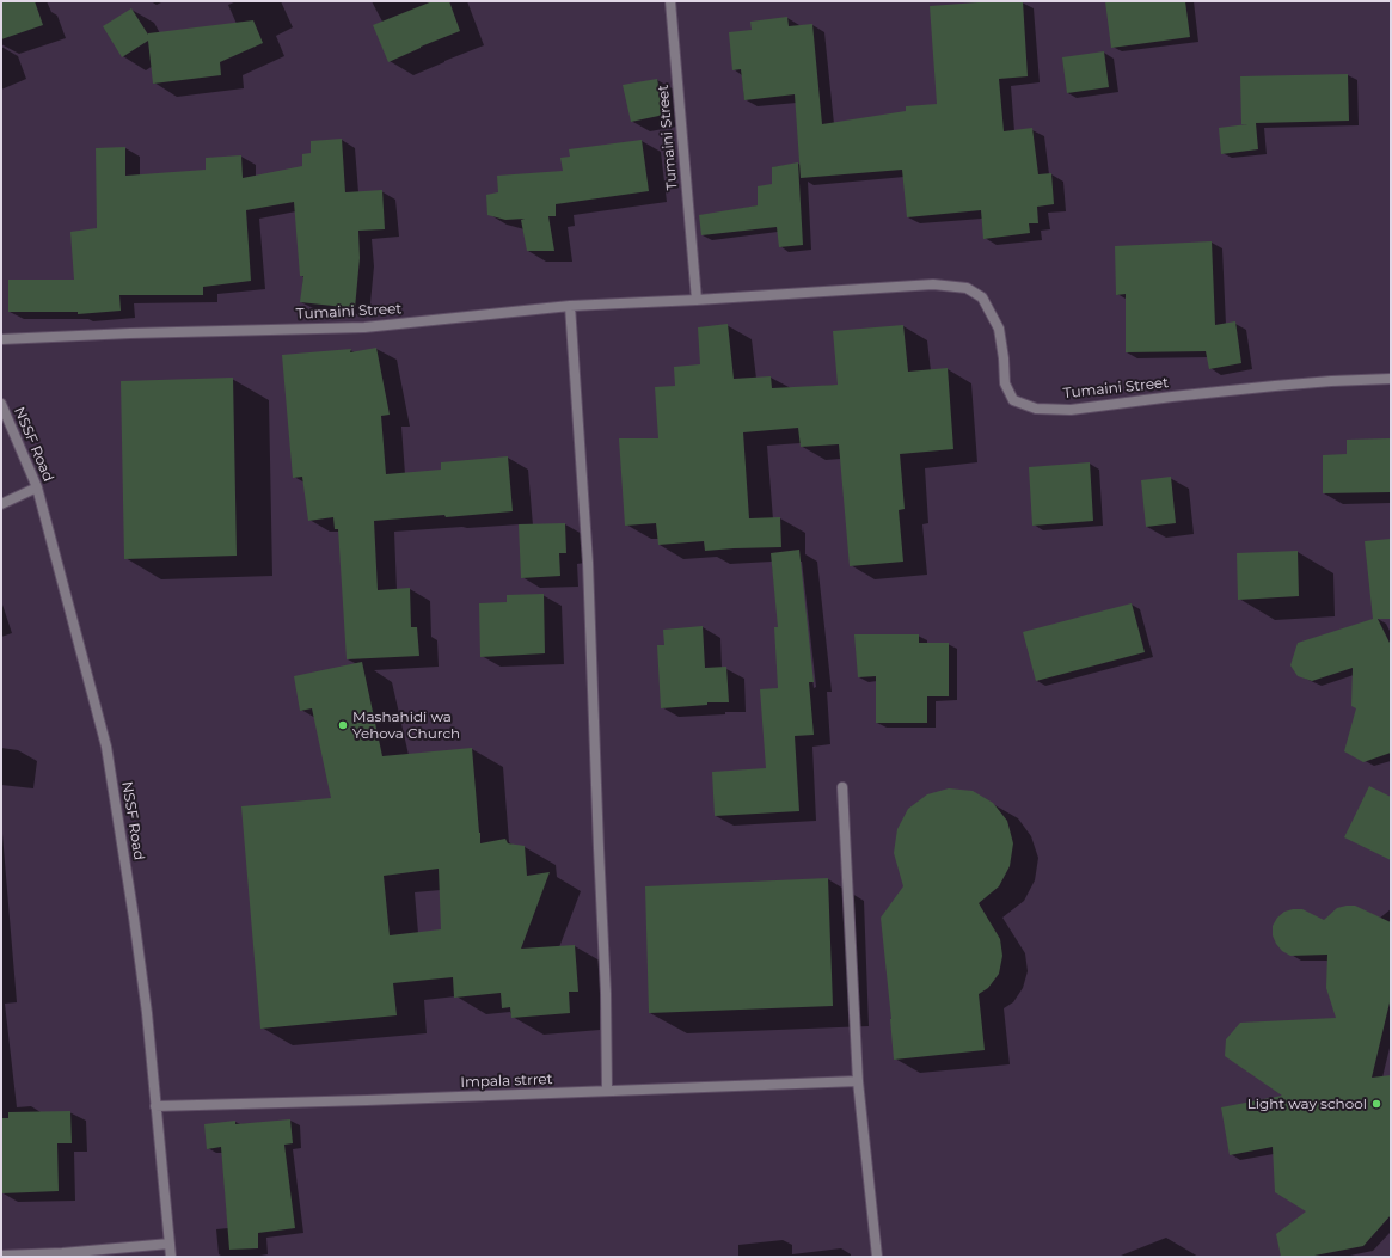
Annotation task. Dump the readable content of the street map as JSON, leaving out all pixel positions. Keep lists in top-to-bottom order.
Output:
{
  "streets": {
    "street": ["Tumaini Street", "NSSF Road", "Impala strret"]
  },
  "crossings": [
    ["NSSF Road", "Impala strret"]
  ],
  "places": ["Mashahidi wa Yehova Church", "Light way school"]
}
